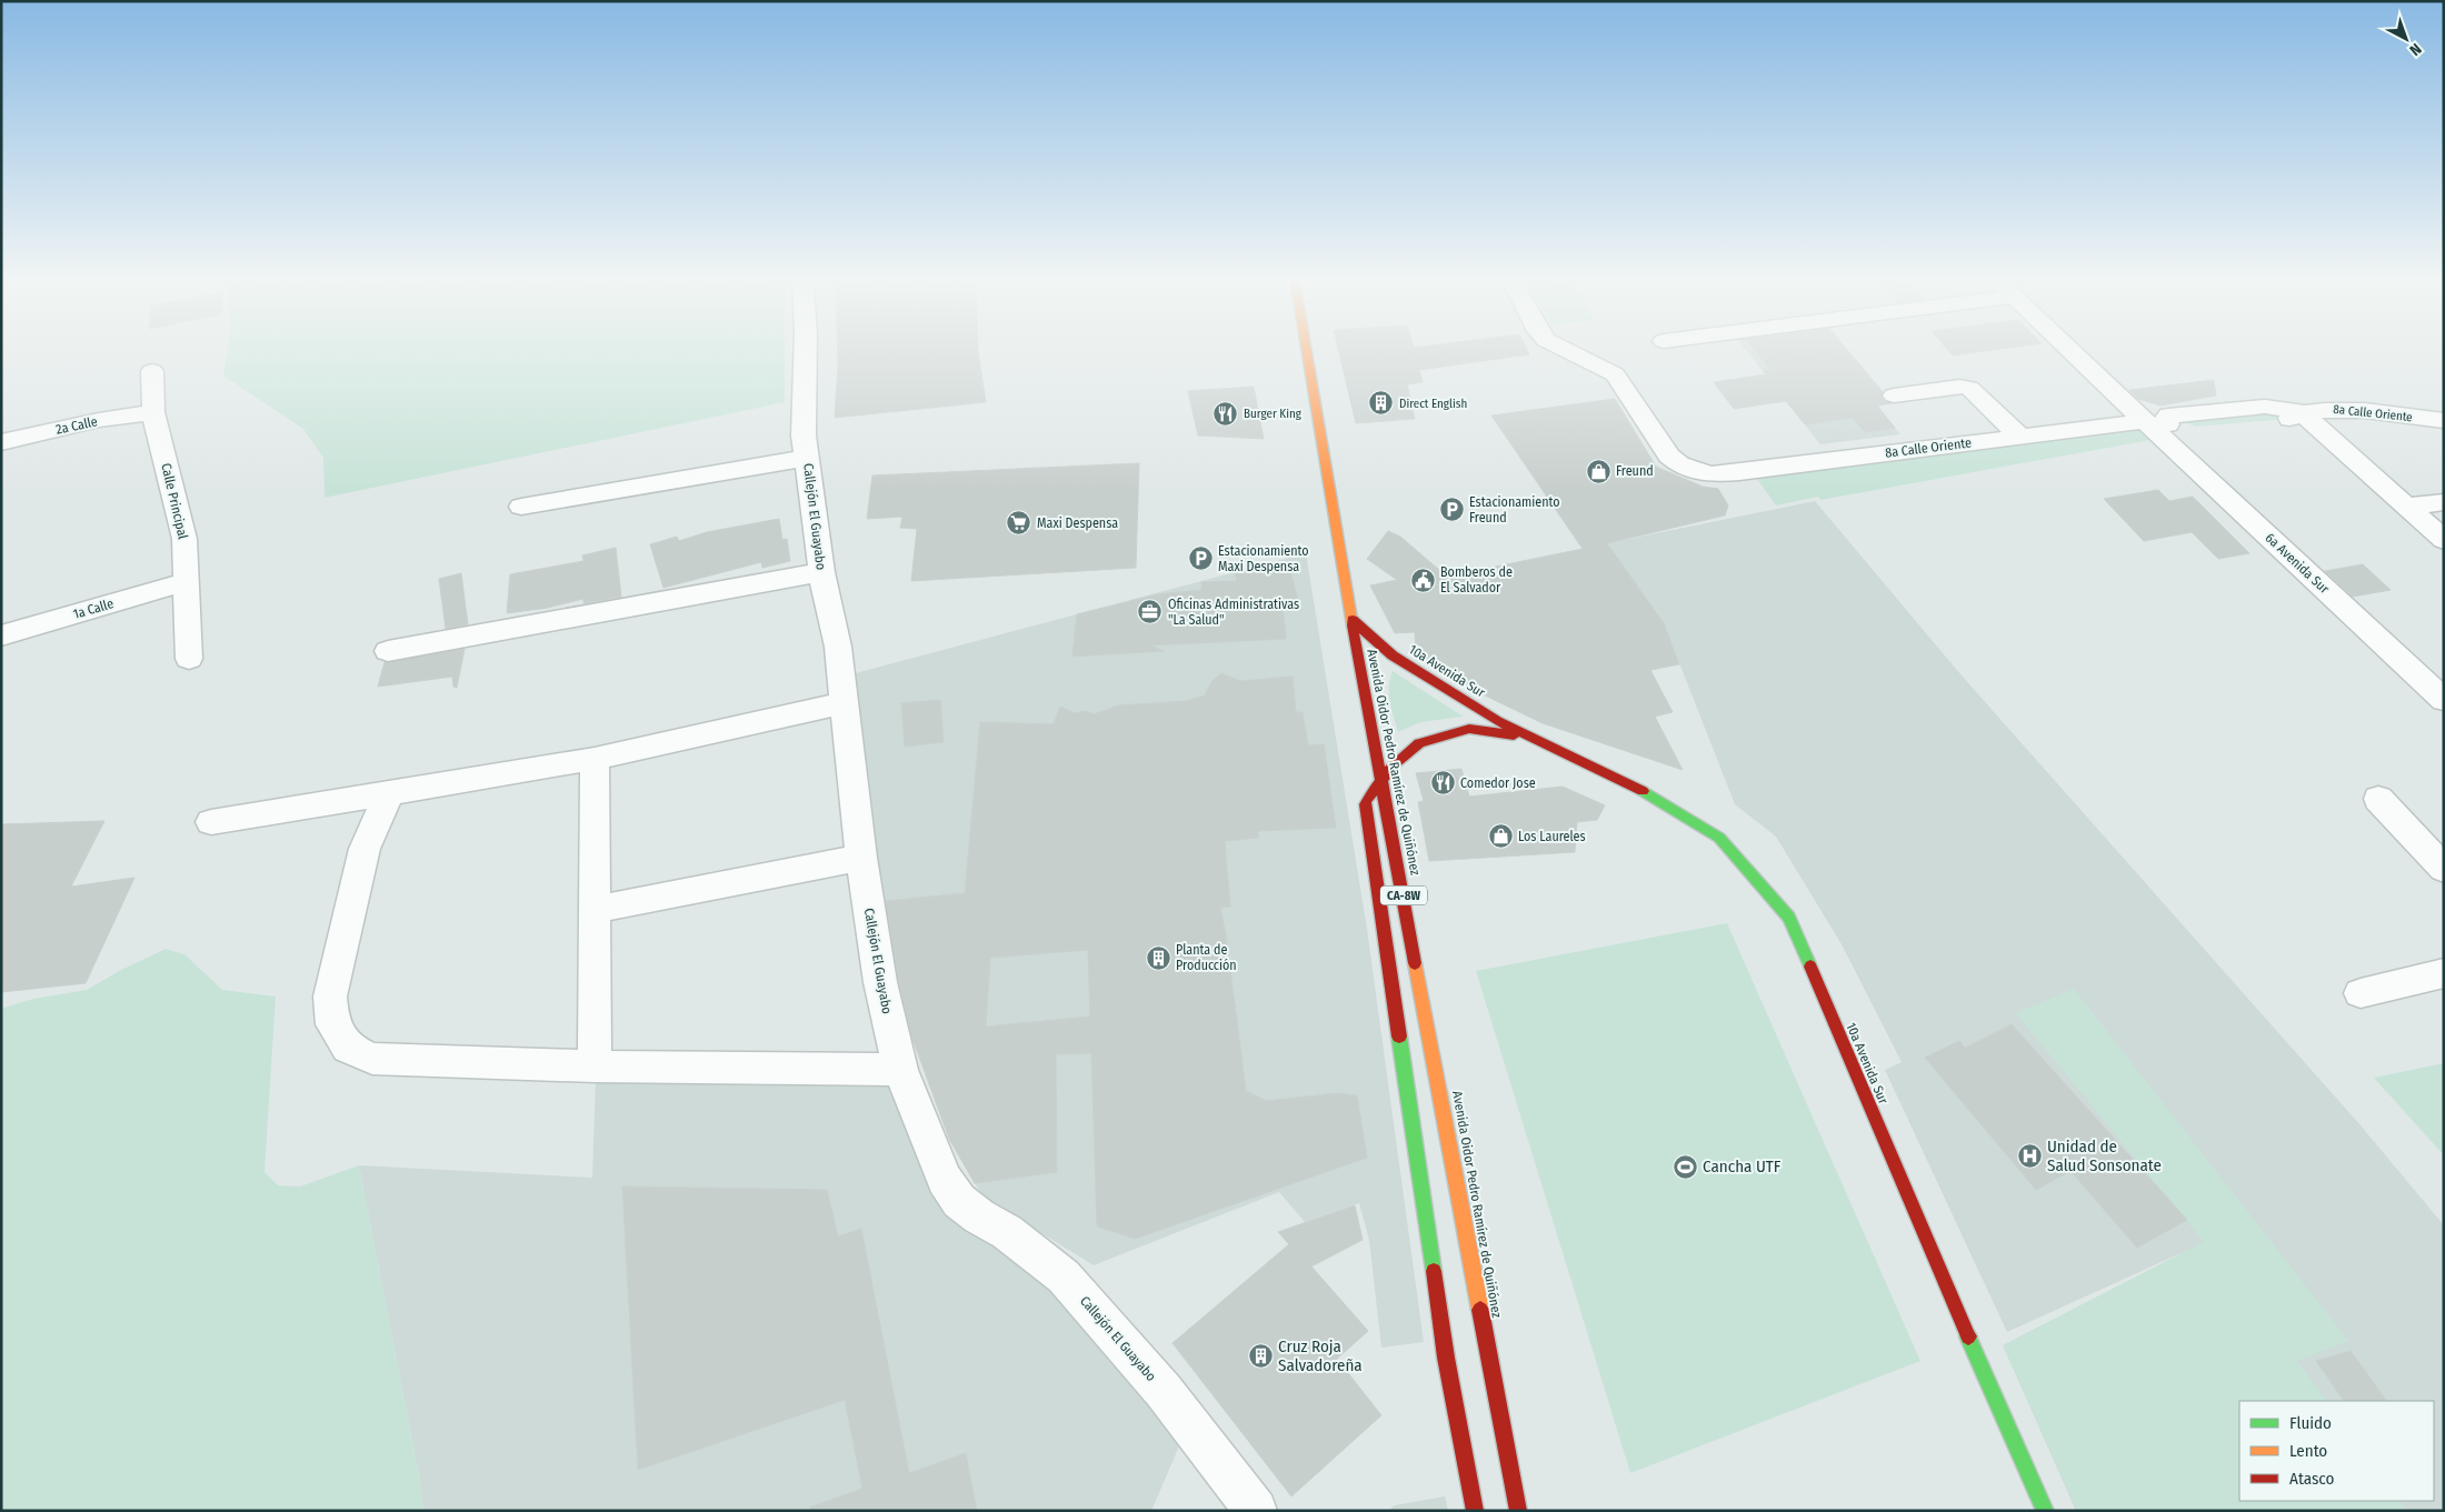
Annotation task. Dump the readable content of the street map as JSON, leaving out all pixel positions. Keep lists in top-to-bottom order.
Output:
{
  "streets": {
    "main road": ["10a Avenida Sur", "Avenida Oidor Pedro Ramírez de Quiñónez", "CA-8W"],
    "street": [
      "8a Calle Oriente",
      "2a Calle",
      "Calle Principal",
      "Callejón El Guayabo",
      "6a Avenida Sur",
      "1a Calle"
    ]
  },
  "crossings": [
    ["8a Calle Oriente", "6a Avenida Sur"],
    ["2a Calle", "Calle Principal"],
    ["Calle Principal", "1a Calle"],
    ["10a Avenida Sur", "Avenida Oidor Pedro Ramírez de Quiñónez"],
    ["10a Avenida Sur", "CA-8W"]
  ],
  "places": {
    "building": ["Direct English", "Planta de Producción", "Cruz Roja Salvadoreña"],
    "restaurant": ["Burger King", "Comedor Jose"],
    "shop": ["Freund", "Los Laureles"],
    "parking": ["Estacionamiento Freund", "Estacionamiento Maxi Despensa"],
    "supermarket": ["Maxi Despensa"],
    "public building": ["Bomberos de El Salvador"],
    "office": ["Oficinas Administrativas \"La Salud\""],
    "hospital": ["Unidad de Salud Sonsonate"],
    "sports": ["Cancha UTF"]
  },
  "legend": ["Fluido", "Lento", "Atasco"],
  "north": "bottom right"
}
